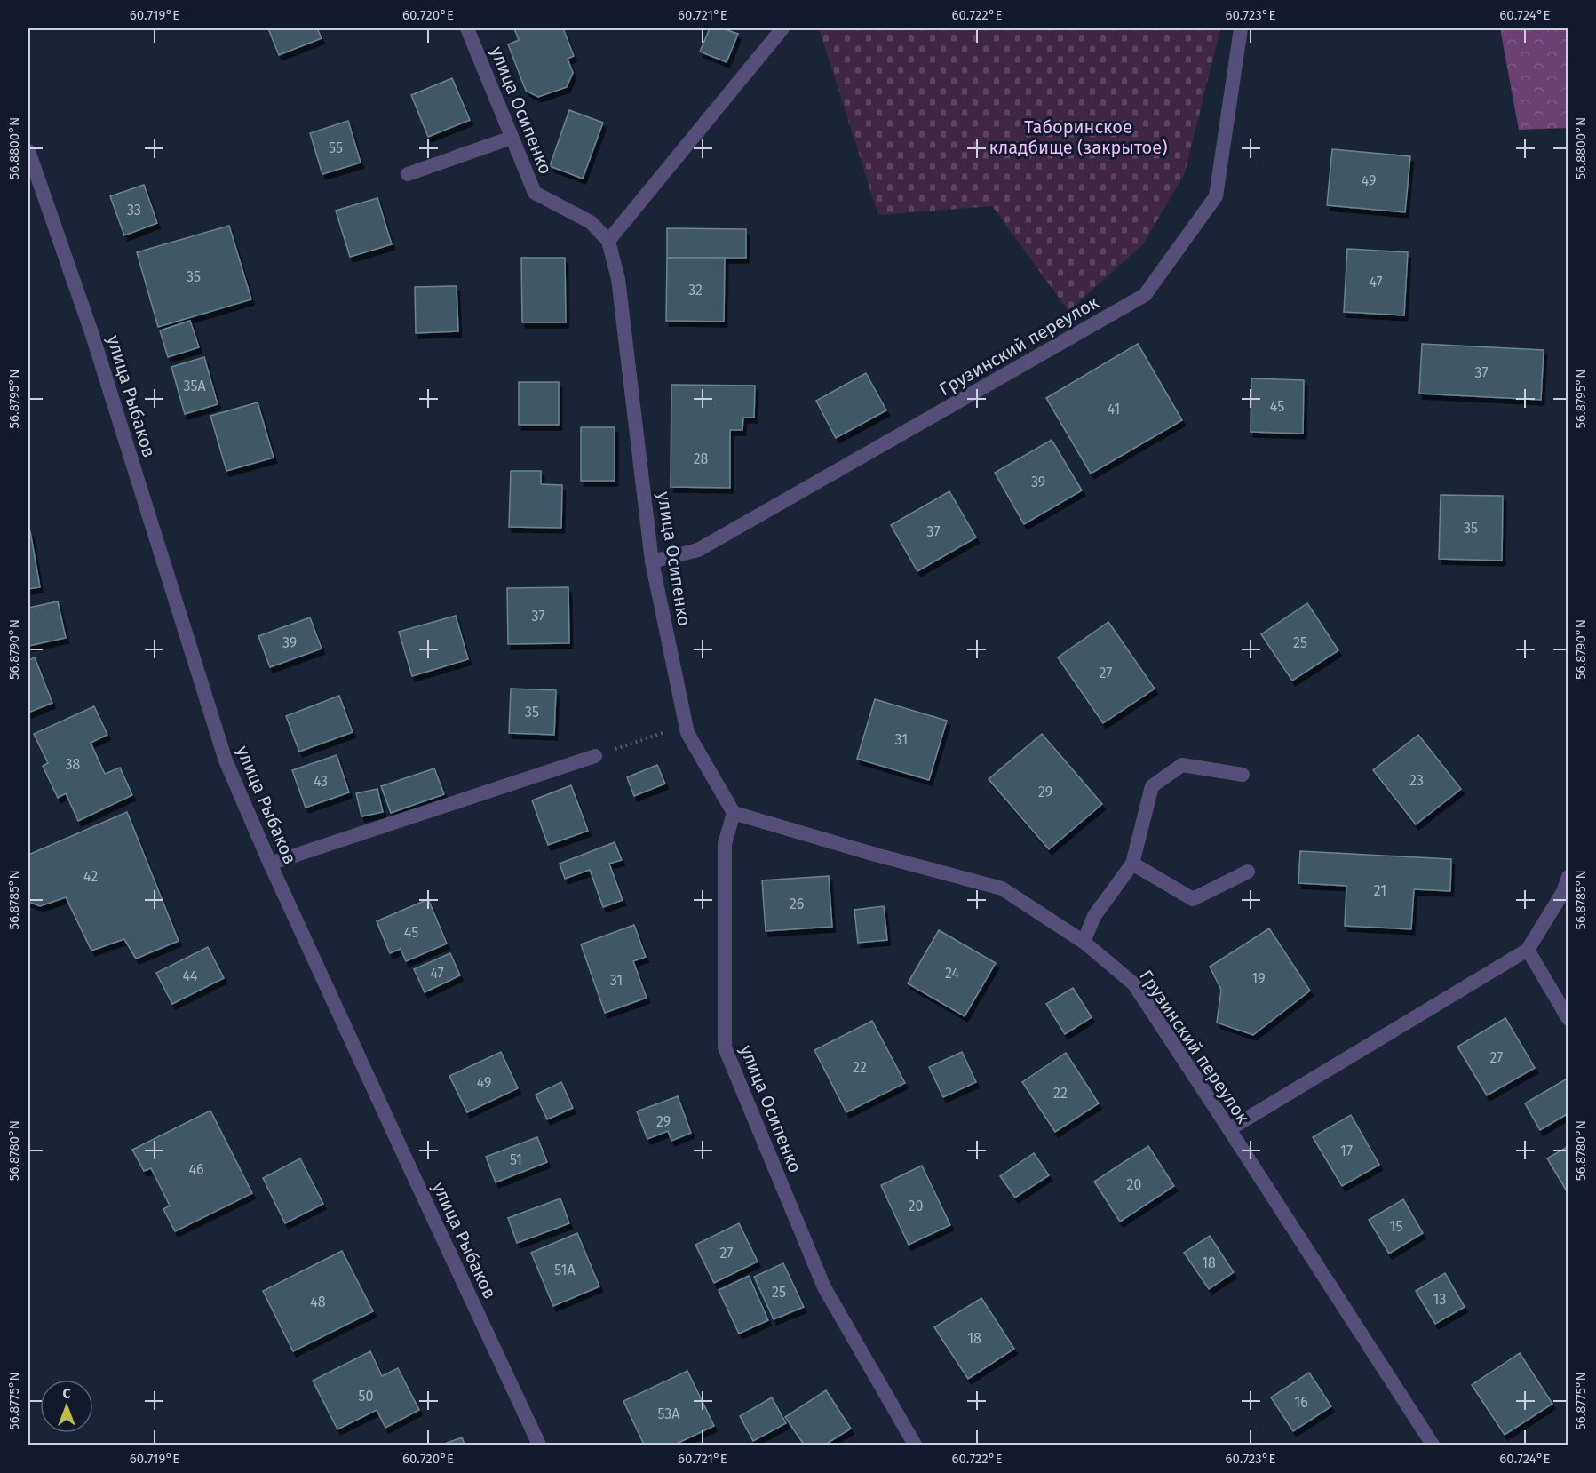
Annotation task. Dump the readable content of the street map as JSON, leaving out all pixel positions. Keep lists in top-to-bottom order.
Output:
{
  "streets": {
    "street": ["улица Осипенко", "Грузинский переулок", "улица Рыбаков"]
  },
  "crossings": [
    ["улица Осипенко", "Грузинский переулок"]
  ],
  "parks": ["Таборинское кладбище (закрытое)"],
  "house_numbers": [
    "55",
    "49",
    "33",
    "35",
    "47",
    "32",
    "37",
    "35А",
    "45",
    "41",
    "28",
    "39",
    "35",
    "37",
    "37",
    "39",
    "25",
    "27",
    "35",
    "31",
    "38",
    "23",
    "43",
    "29",
    "42",
    "21",
    "26",
    "45",
    "47",
    "24",
    "44",
    "19",
    "31",
    "27",
    "22",
    "49",
    "22",
    "29",
    "17",
    "51",
    "46",
    "20",
    "20",
    "15",
    "27",
    "18",
    "51А",
    "25",
    "13",
    "48",
    "18",
    "50",
    "16",
    "53А"
  ],
  "north": "top",
  "coordinates": [
    "60.719°E",
    "60.720°E",
    "60.721°E",
    "60.722°E",
    "60.723°E",
    "60.724°E",
    "56.8800°N",
    "56.8795°N",
    "56.8790°N",
    "56.8785°N",
    "56.8780°N",
    "56.8775°N"
  ]
}
